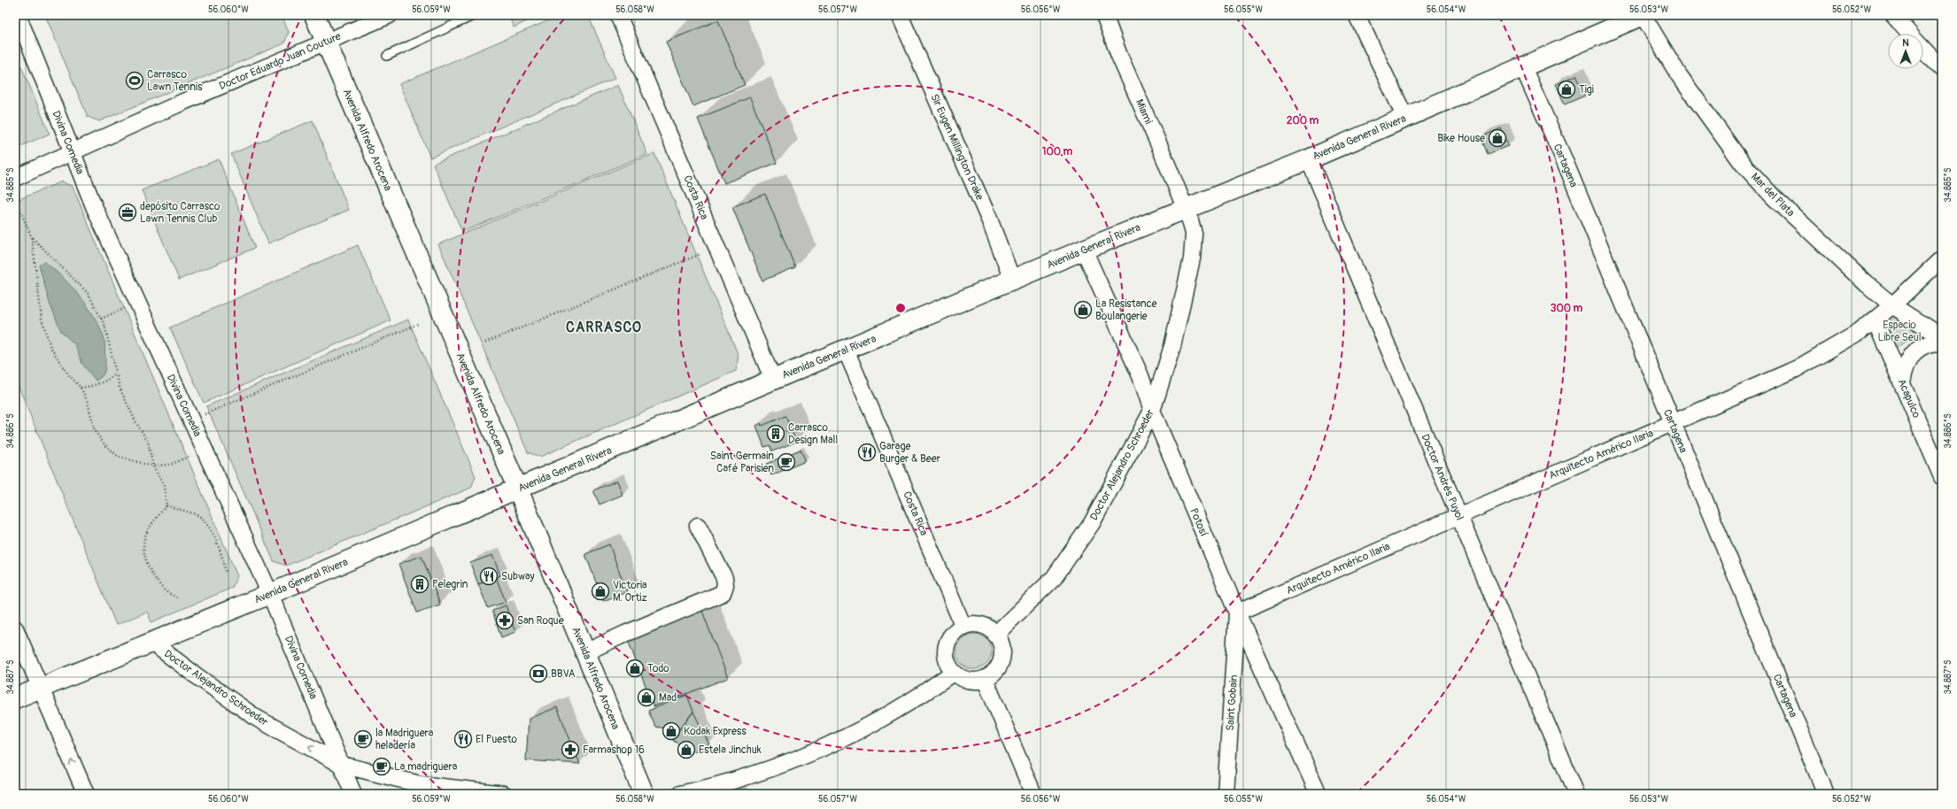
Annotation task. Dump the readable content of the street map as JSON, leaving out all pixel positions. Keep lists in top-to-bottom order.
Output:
{
  "streets": {
    "main road": ["Avenida General Rivera", "Avenida Alfredo Arocena"],
    "street": [
      "Doctor Eduardo Juan Couture",
      "Miami",
      "Divina Comedia",
      "Sir Eugen Millington Drake",
      "Cartagena",
      "Mar del Plata",
      "Costa Rica",
      "Acapulco",
      "Arquitecto Américo Ilaria",
      "Doctor Alejandro Schroeder",
      "Doctor Andrés Puyol",
      "Potosí",
      "Saint Gobain"
    ]
  },
  "crossings": [
    ["Doctor Eduardo Juan Couture", "Avenida Alfredo Arocena"],
    ["Doctor Eduardo Juan Couture", "Divina Comedia"],
    ["Miami", "Avenida General Rivera"],
    ["Miami", "Doctor Alejandro Schroeder"],
    ["Avenida General Rivera", "Avenida Alfredo Arocena"],
    ["Avenida General Rivera", "Divina Comedia"],
    ["Avenida General Rivera", "Sir Eugen Millington Drake"],
    ["Avenida General Rivera", "Cartagena"],
    ["Avenida General Rivera", "Mar del Plata"],
    ["Avenida General Rivera", "Costa Rica"],
    ["Avenida General Rivera", "Doctor Alejandro Schroeder"],
    ["Avenida General Rivera", "Doctor Andrés Puyol"],
    ["Avenida General Rivera", "Potosí"],
    ["Divina Comedia", "Doctor Alejandro Schroeder"],
    ["Cartagena", "Arquitecto Américo Ilaria"],
    ["Mar del Plata", "Arquitecto Américo Ilaria"],
    ["Costa Rica", "Doctor Alejandro Schroeder"],
    ["Acapulco", "Arquitecto Américo Ilaria"],
    ["Arquitecto Américo Ilaria", "Doctor Andrés Puyol"],
    ["Arquitecto Américo Ilaria", "Potosí"],
    ["Arquitecto Américo Ilaria", "Saint Gobain"],
    ["Doctor Alejandro Schroeder", "Potosí"],
    ["Potosí", "Saint Gobain"]
  ],
  "districts": ["CARRASCO"],
  "parks": ["Espacio Libre Seul"],
  "places": {
    "sports": ["Carrasco Lawn Tennis"],
    "shop": [
      "Tigi",
      "Bike House",
      "La Resistance Boulangerie",
      "Victoria M. Ortiz",
      "Todo",
      "Mad",
      "Kodak Express",
      "Estela Jinchuk"
    ],
    "office": ["depósito Carrasco Lawn Tennis Club"],
    "building": ["Carrasco Design Mall", "Pelegrin"],
    "restaurant": ["Garage Burger & Beer", "Subway", "El Puesto"],
    "cafe": ["Saint Germain Café Parisien", "la Madriguera heladería", "La madriguera"],
    "pharmacy": ["San Roque", "Farmashop 16"],
    "bank": ["BBVA"]
  },
  "north": "top",
  "coordinates": [
    "56.060°W",
    "56.059°W",
    "56.058°W",
    "56.057°W",
    "56.056°W",
    "56.055°W",
    "56.054°W",
    "56.053°W",
    "56.052°W",
    "34.885°S",
    "34.886°S",
    "34.887°S"
  ],
  "rings": ["200 m", "100 m", "300 m"]
}
